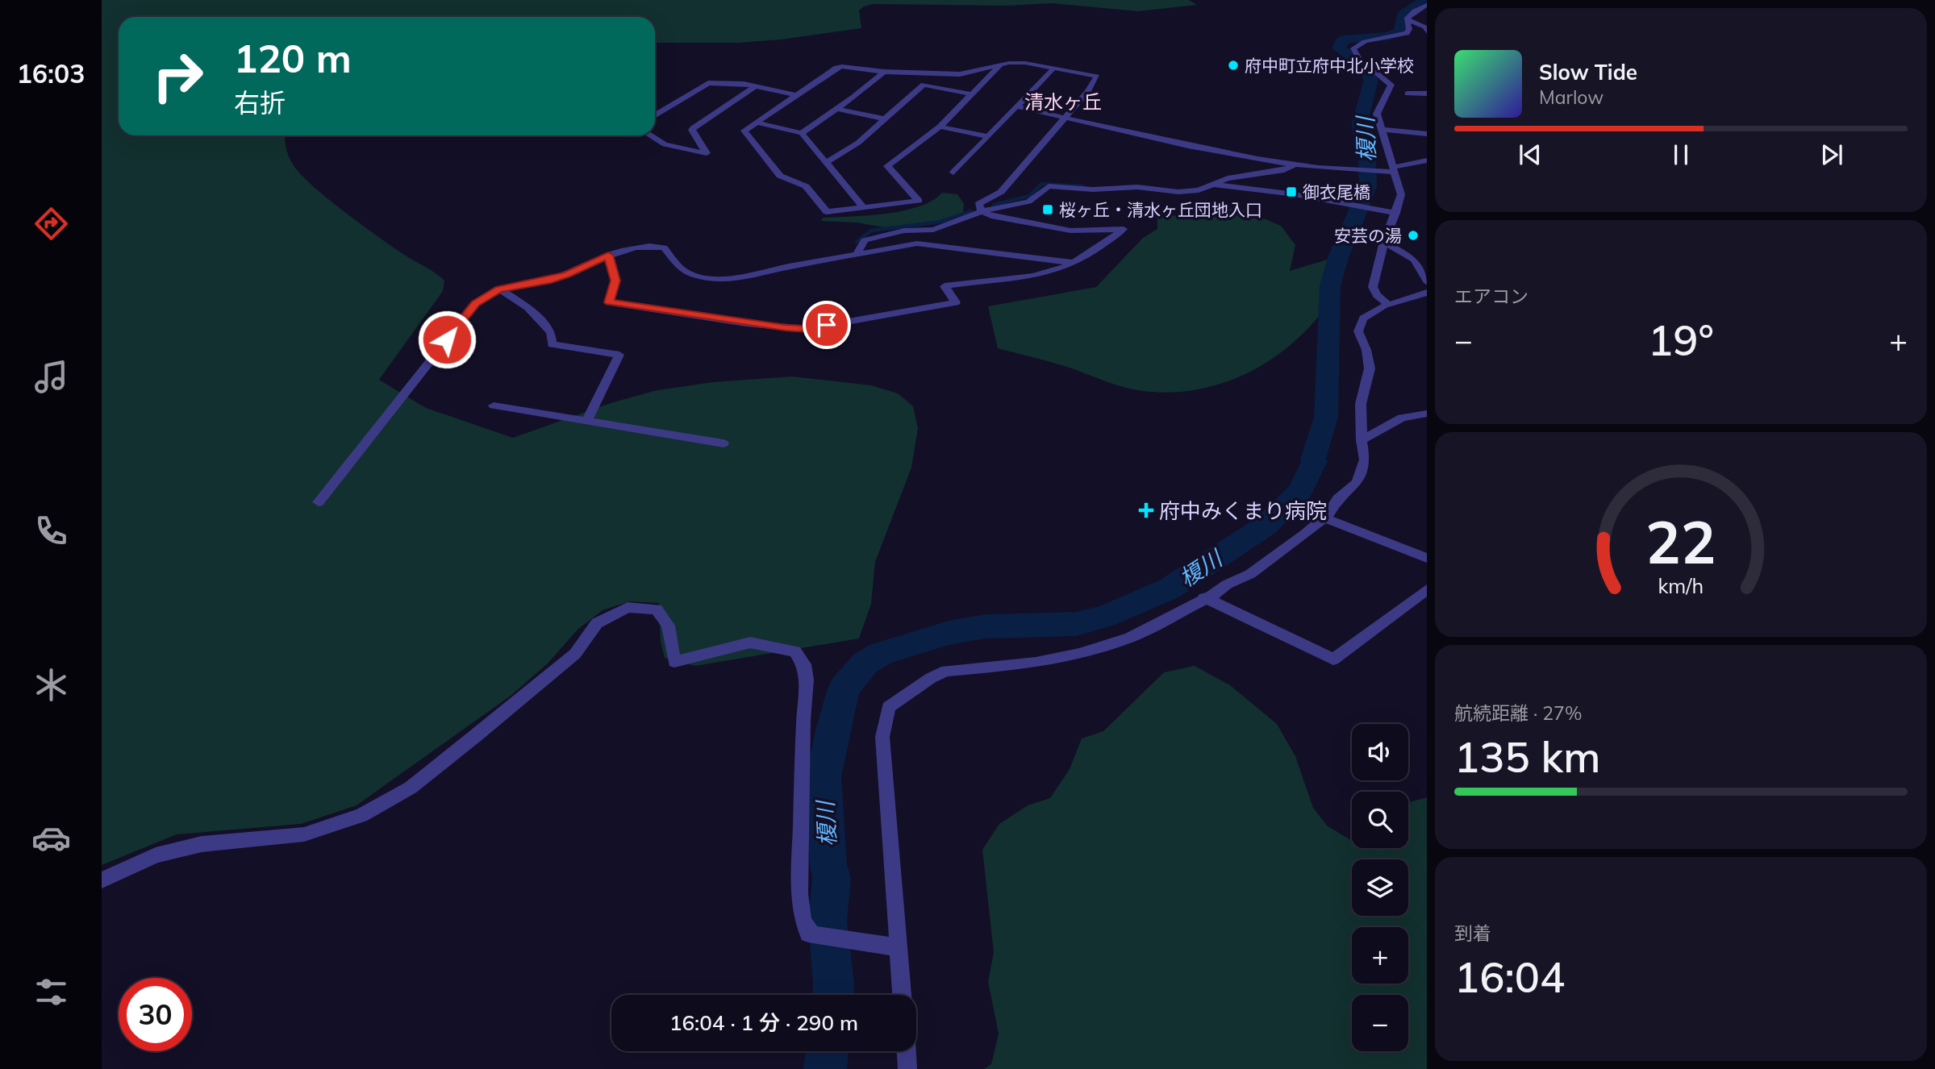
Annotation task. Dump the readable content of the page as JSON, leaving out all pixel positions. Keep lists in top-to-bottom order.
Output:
{
  "districts": ["清水ヶ丘"],
  "water": ["榎川"],
  "places": {
    "other": ["府中町立府中北小学校", "安芸の湯"],
    "transit": ["御衣尾橋", "桜ヶ丘・清水ヶ丘団地入口"],
    "health": ["府中みくまり病院"]
  },
  "page": {
    "tabs": "16:03",
    "turn": ["120 m", "右折"],
    "song": ["Slow Tide", "Marlow"],
    "tile": [
      "エアコン",
      ["航続距離 · 27%", "135 km"],
      ["到着", "16:04"]
    ],
    "heat": ["−", "19°", "+"],
    "map_buttons": ["+", "−"],
    "limit": "30",
    "trip": "16:04 · 1 分 · 290 m",
    "gauge": ["22", "km/h"]
  }
}
